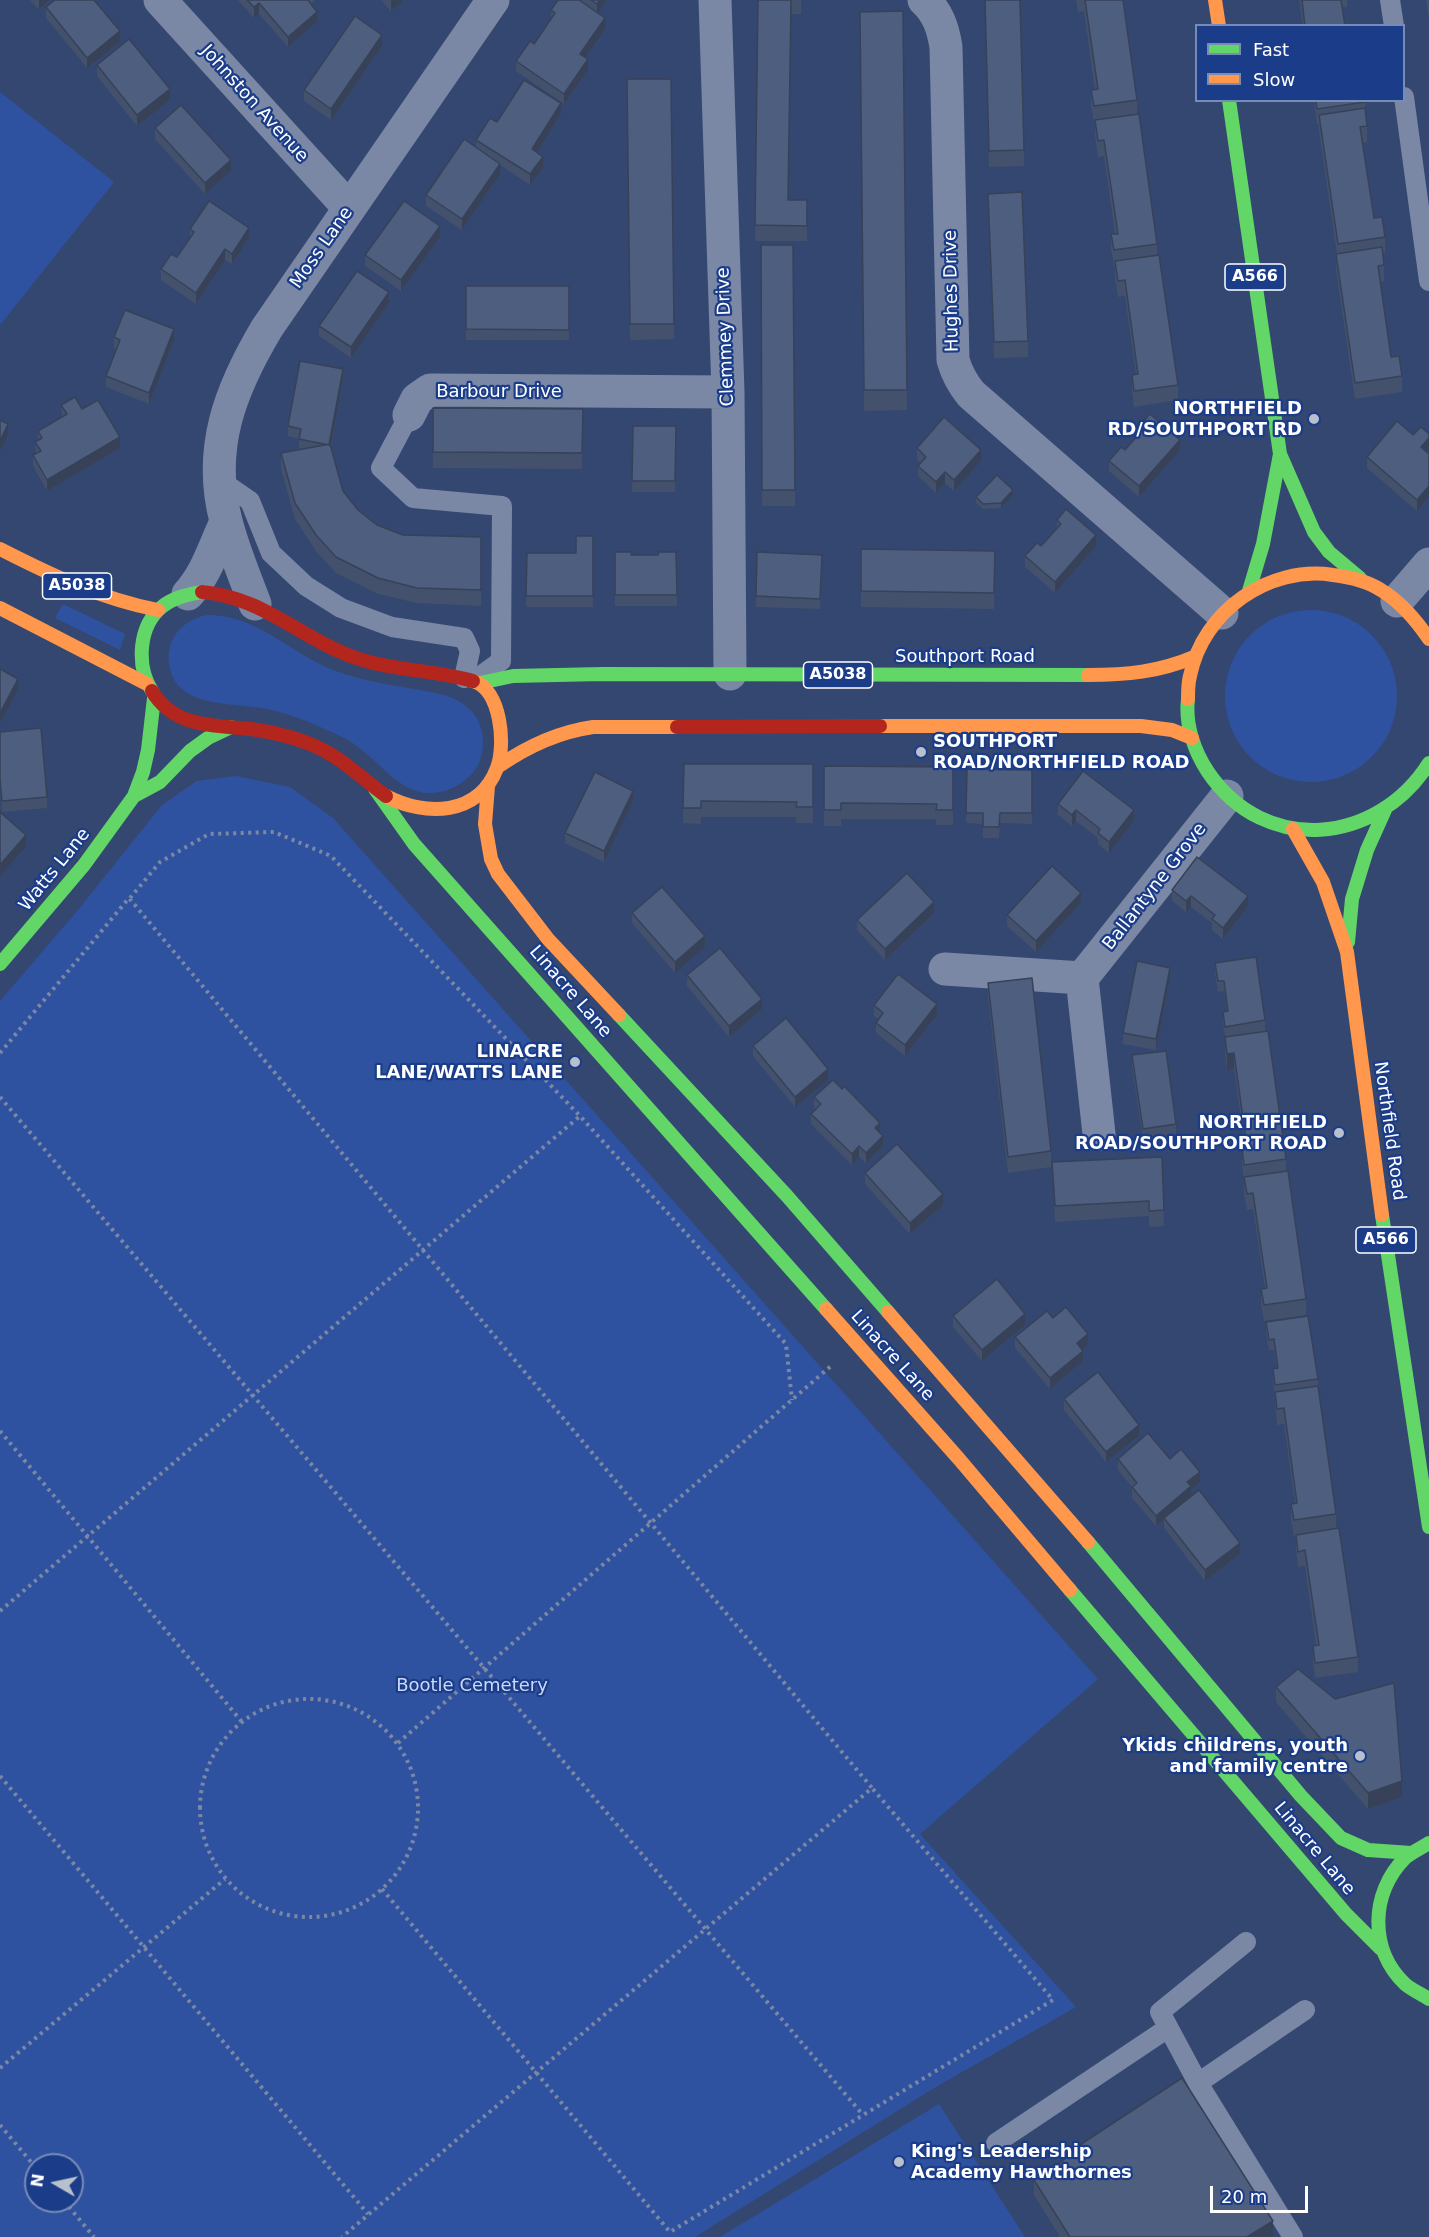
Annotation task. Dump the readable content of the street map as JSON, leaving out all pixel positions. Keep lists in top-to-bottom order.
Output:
{
  "streets": {
    "main road": [
      "A566",
      "A5038",
      "Southport Road",
      "Watts Lane",
      "Linacre Lane",
      "Northfield Road"
    ],
    "street": [
      "Johnston Avenue",
      "Moss Lane",
      "Hughes Drive",
      "Clemmey Drive",
      "Barbour Drive",
      "Ballantyne Grove"
    ]
  },
  "crossings": [
    ["Johnston Avenue", "Moss Lane"],
    ["Moss Lane", "A5038"],
    ["Clemmey Drive", "Barbour Drive"],
    ["Clemmey Drive", "Southport Road"],
    ["Barbour Drive", "A5038"],
    ["Barbour Drive", "Southport Road"],
    ["A5038", "Southport Road"]
  ],
  "parks": ["Bootle Cemetery"],
  "places": [
    "NORTHFIELD RD/SOUTHPORT RD",
    "SOUTHPORT ROAD/NORTHFIELD ROAD",
    "LINACRE LANE/WATTS LANE",
    "NORTHFIELD ROAD/SOUTHPORT ROAD",
    "Ykids childrens, youth and family centre",
    "King's Leadership Academy Hawthornes"
  ],
  "legend": ["Fast", "Slow"],
  "scale_bar": "20 m",
  "north": "left"
}
